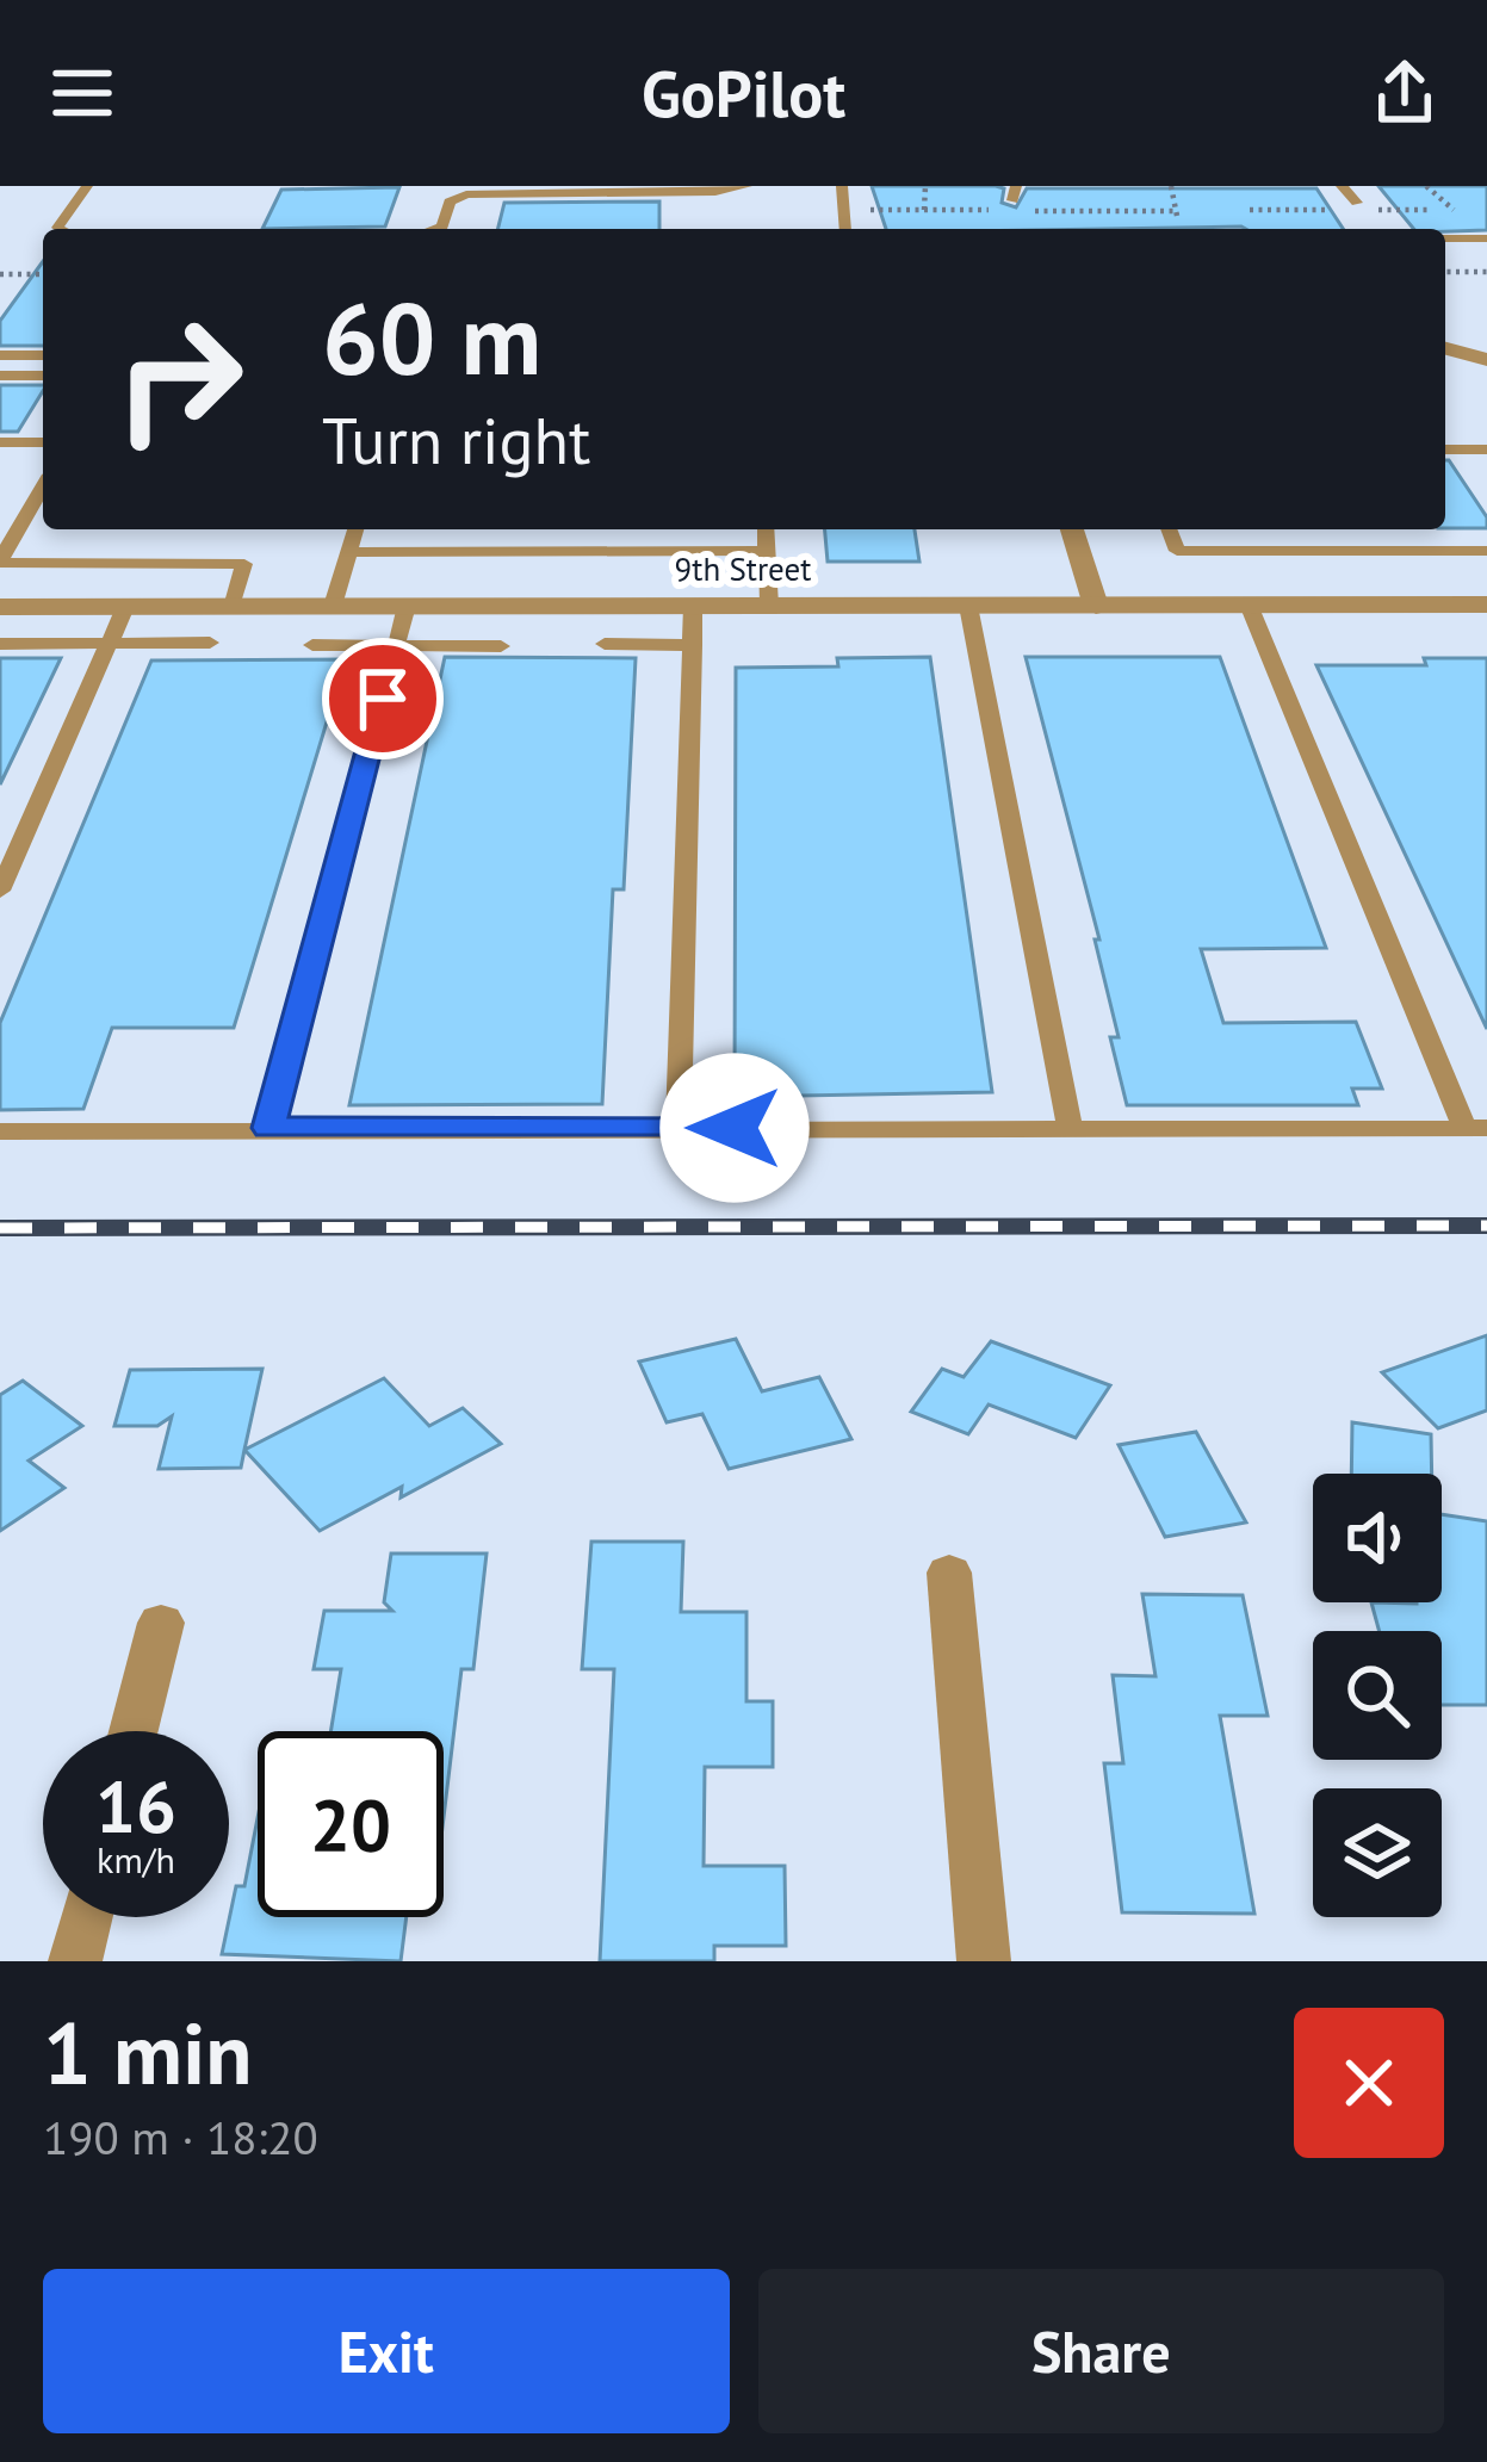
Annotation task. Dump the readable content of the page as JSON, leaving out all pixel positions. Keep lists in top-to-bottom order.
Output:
{
  "streets": {
    "street": ["9th Street"]
  },
  "page": {
    "header": "GoPilot",
    "turn": ["60 m", "Turn right"],
    "speed": "16 km/h",
    "limit": "20",
    "heading": ["1 min", "190 m · 18:20"],
    "buttons": ["Exit", "Share"]
  }
}
